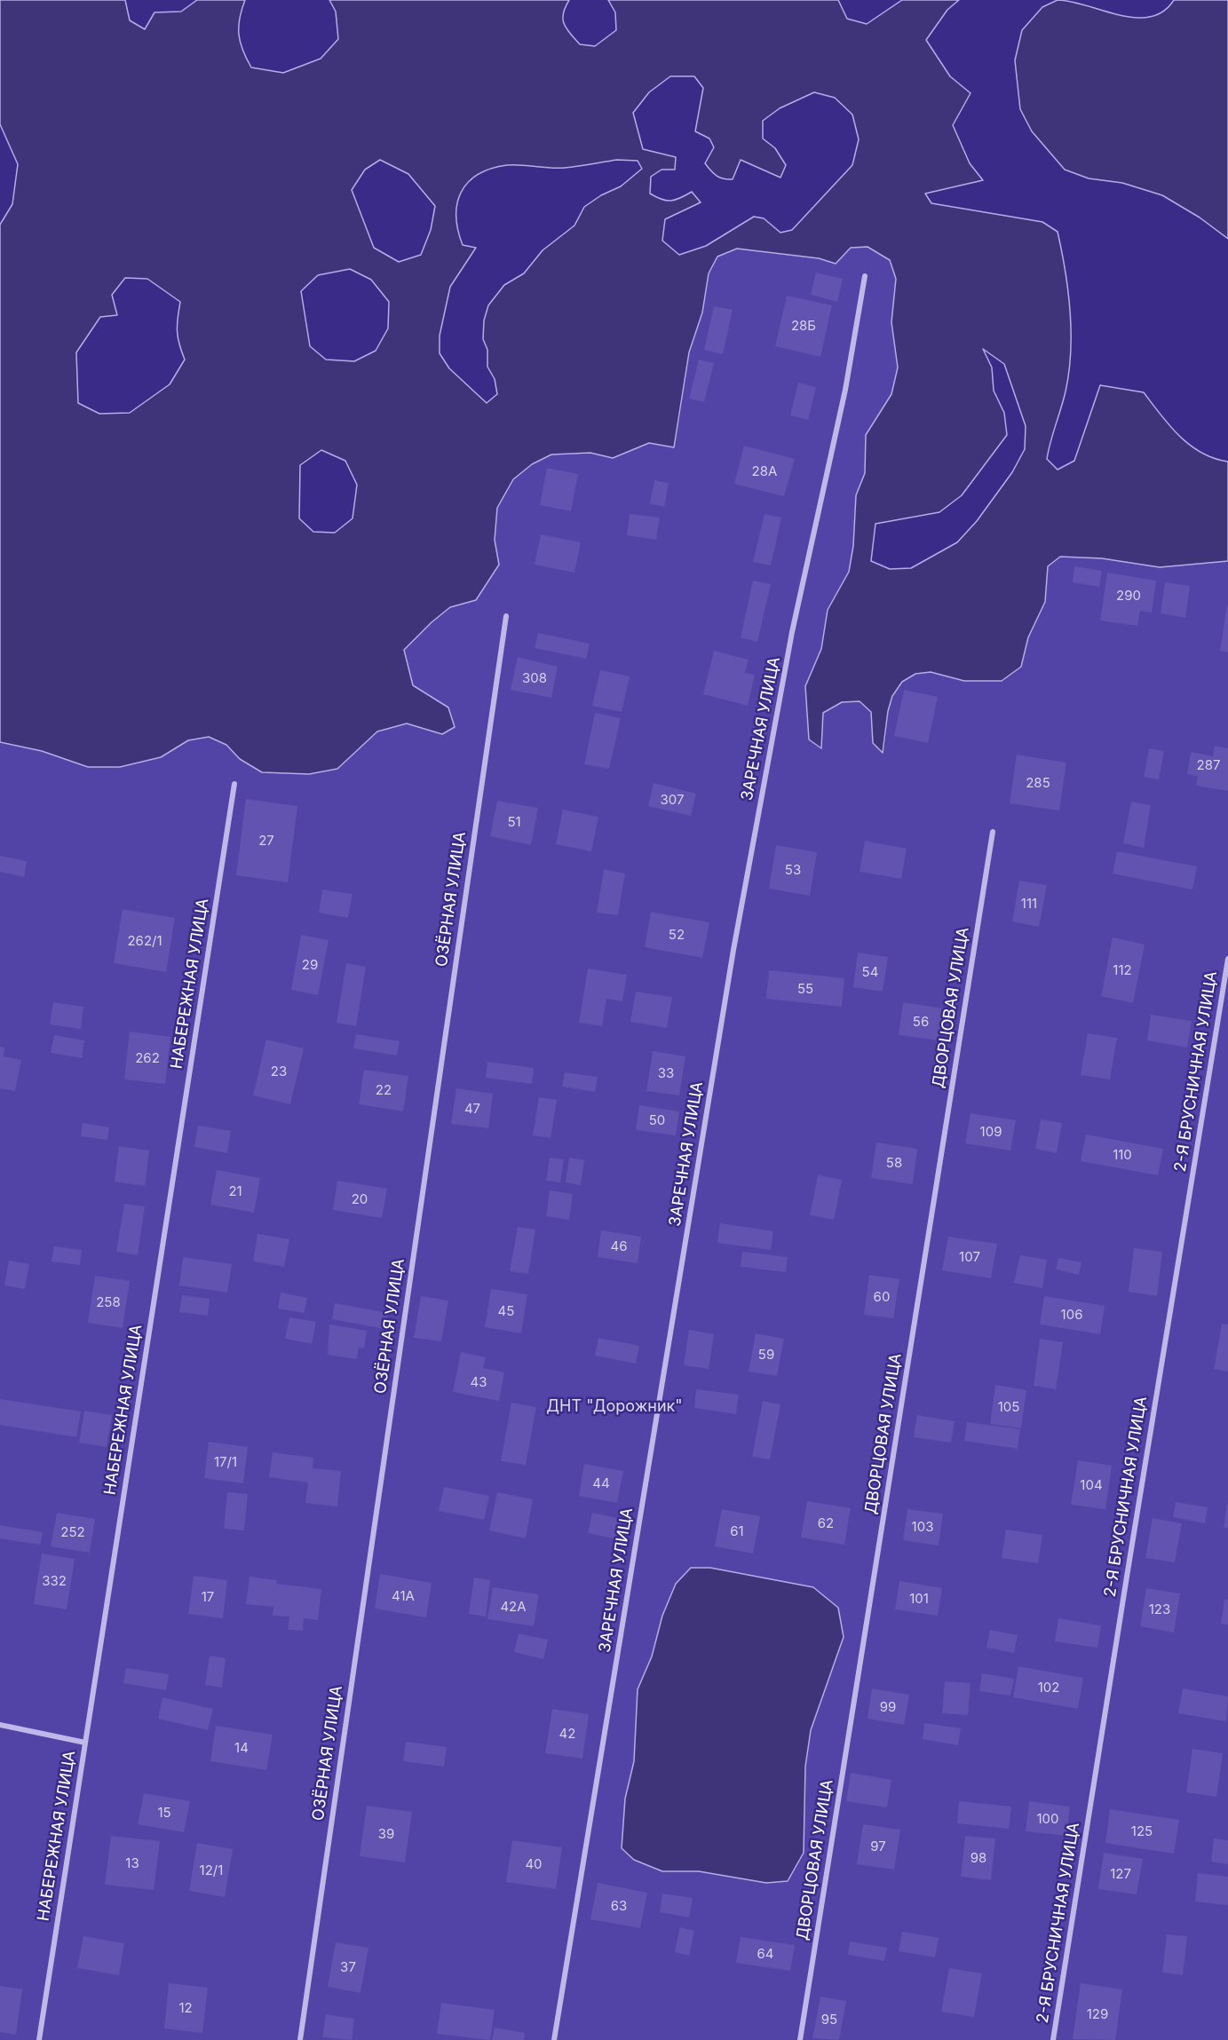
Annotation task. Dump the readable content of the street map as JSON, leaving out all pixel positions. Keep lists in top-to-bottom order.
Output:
{
  "streets": {
    "street": [
      "ЗАРЕЧНАЯ УЛИЦА",
      "ОЗЁРНАЯ УЛИЦА",
      "НАБЕРЕЖНАЯ УЛИЦА",
      "ДВОРЦОВАЯ УЛИЦА",
      "2-Я БРУСНИЧНАЯ УЛИЦА"
    ]
  },
  "parks": ["ДНТ \"Дорожник\""],
  "house_numbers": [
    "28Б",
    "28А",
    "290",
    "308",
    "287",
    "285",
    "307",
    "51",
    "27",
    "53",
    "111",
    "52",
    "262/1",
    "29",
    "112",
    "54",
    "55",
    "56",
    "262",
    "23",
    "33",
    "22",
    "47",
    "50",
    "109",
    "110",
    "58",
    "21",
    "20",
    "46",
    "107",
    "60",
    "258",
    "45",
    "106",
    "59",
    "43",
    "105",
    "17/1",
    "44",
    "104",
    "62",
    "103",
    "61",
    "252",
    "332",
    "41А",
    "17",
    "101",
    "42А",
    "123",
    "102",
    "99",
    "42",
    "14",
    "15",
    "100",
    "125",
    "39",
    "97",
    "98",
    "13",
    "40",
    "12/1",
    "127",
    "63",
    "64",
    "37",
    "12",
    "129",
    "95"
  ]
}
